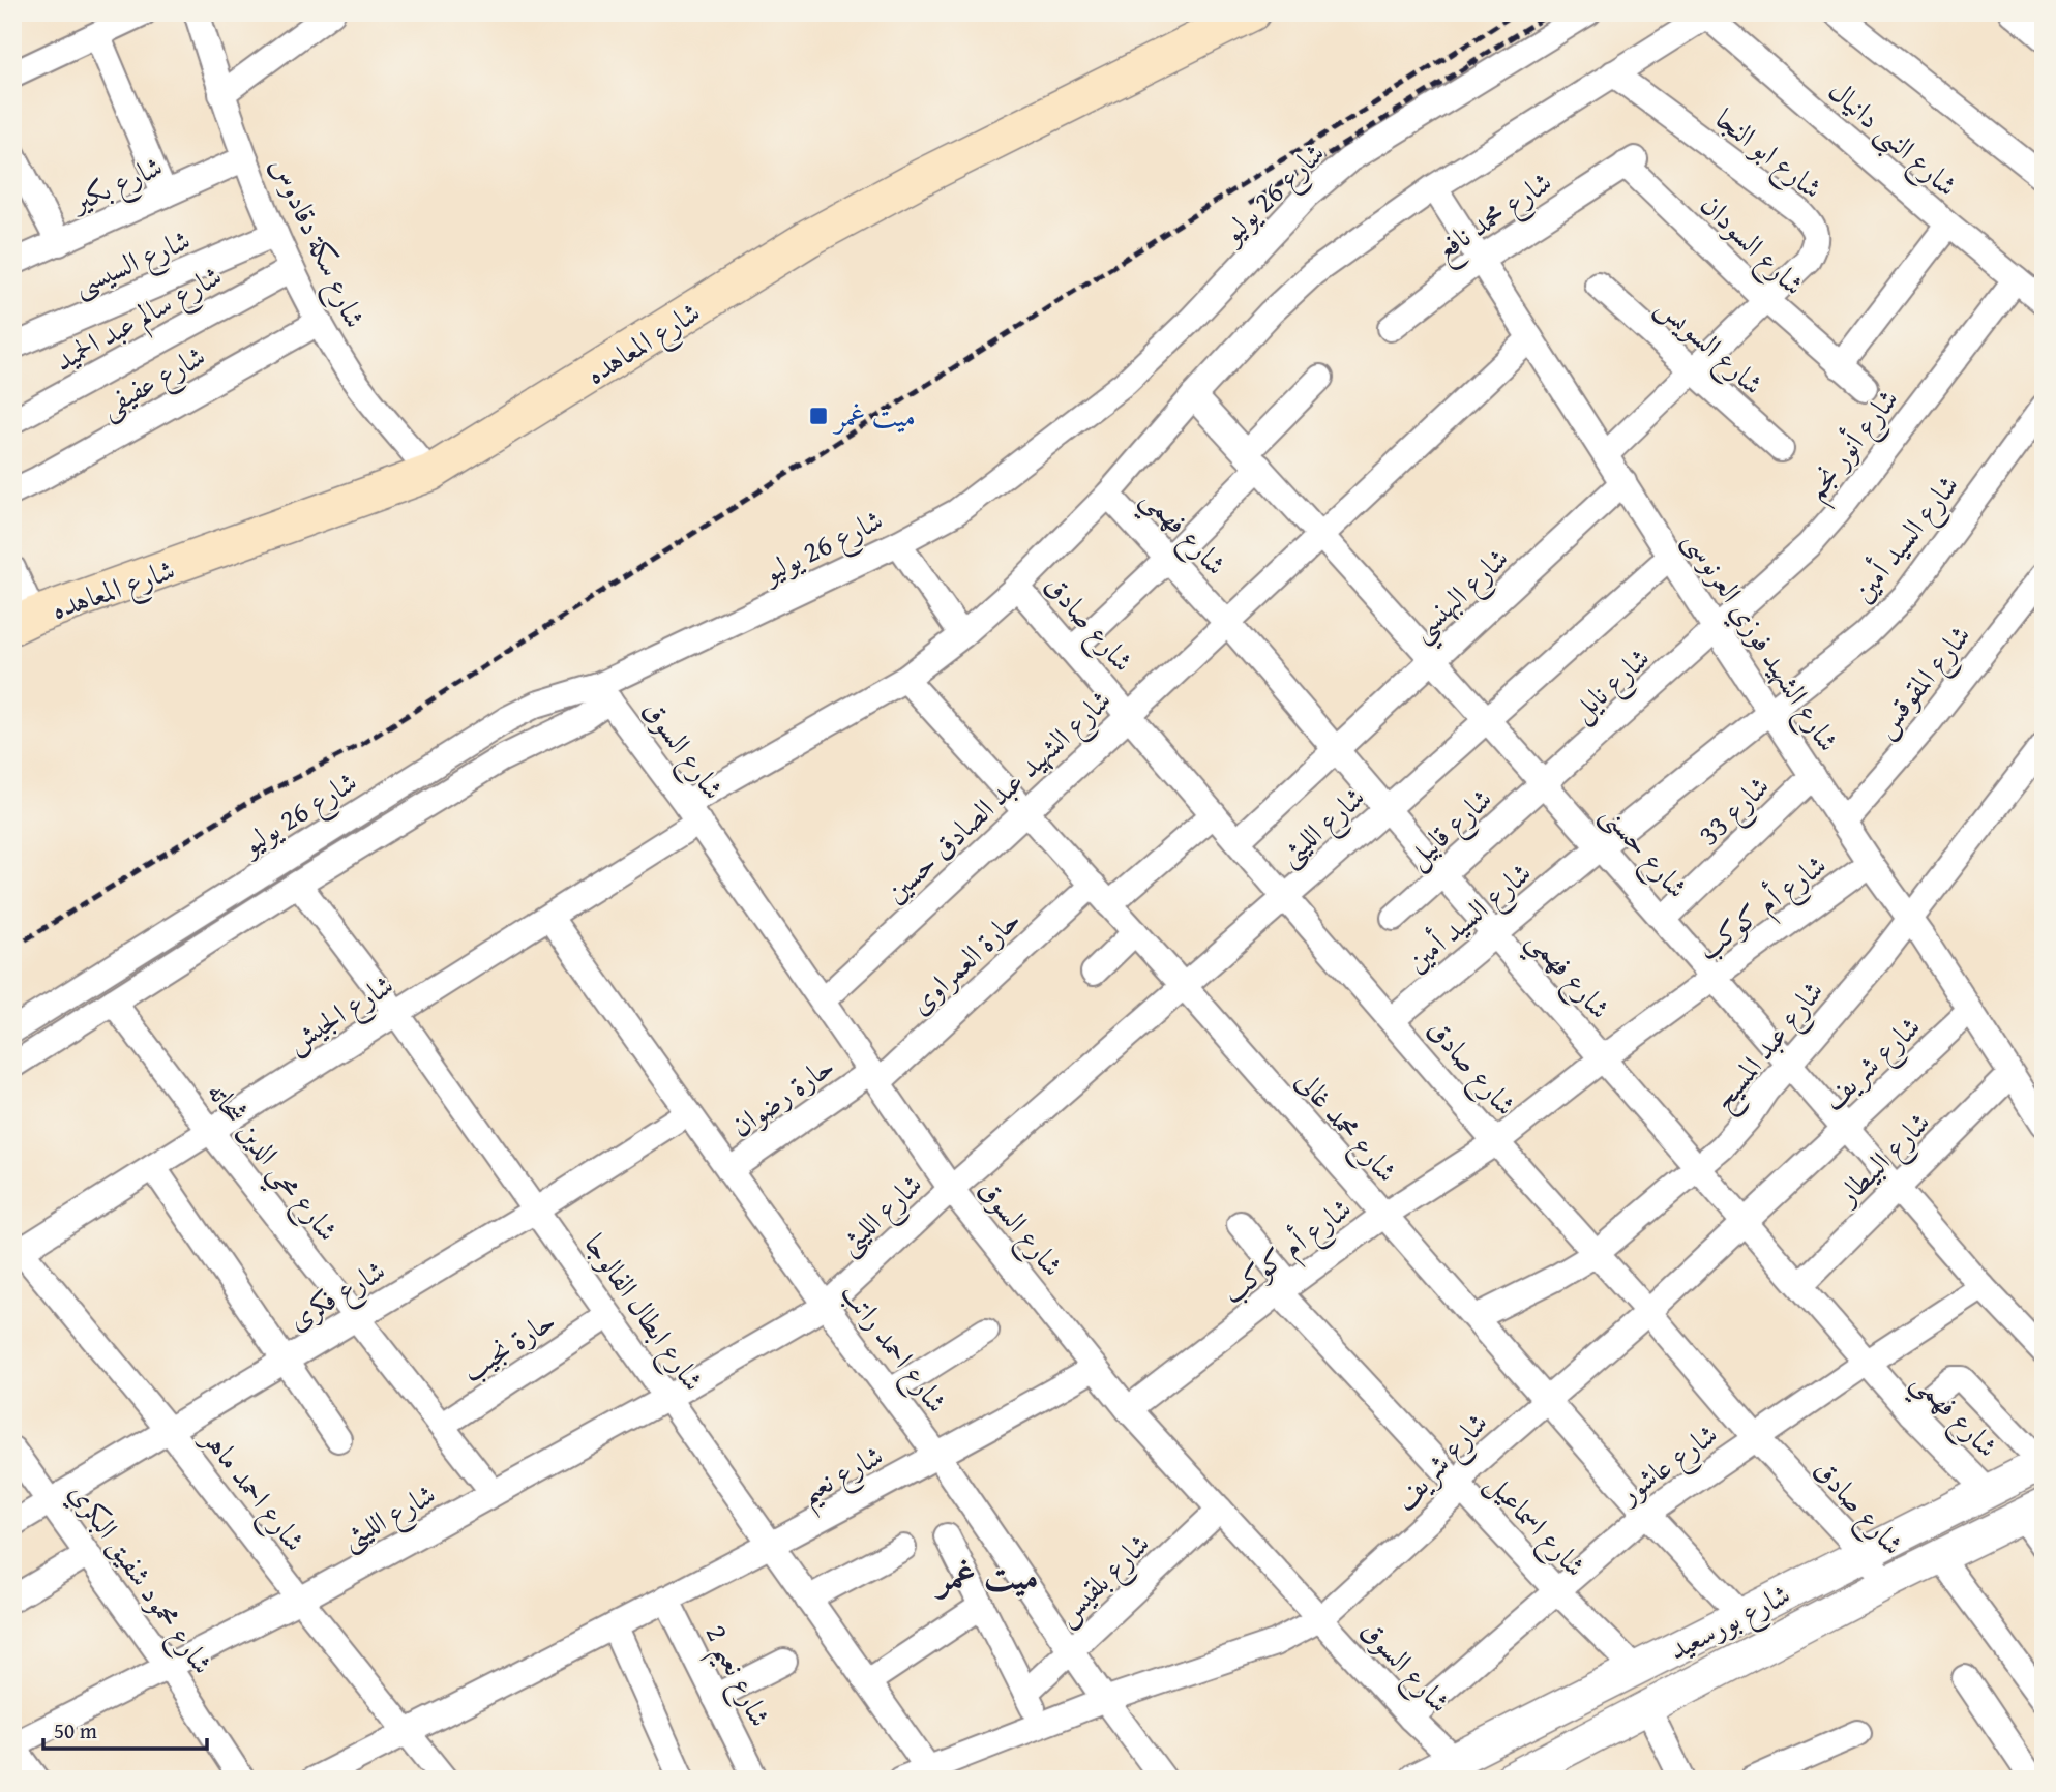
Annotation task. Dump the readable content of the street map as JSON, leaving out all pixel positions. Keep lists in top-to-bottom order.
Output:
{
  "streets": {
    "main road": ["شارع المعاهده"],
    "street": [
      "شارع النبى دانيال",
      "شارع ابو النجا",
      "شارع بكير",
      "شارع 26 يوليو",
      "شارع محمد نافع",
      "شارع سكة دقادوس",
      "شارع السودان",
      "شارع السيسى",
      "شارع سالم عبد الحميد",
      "شارع السويس",
      "شارع عفيفى",
      "شارع أنور نجم",
      "شارع فهمي",
      "شارع السيد أمين",
      "شارع البهنسي",
      "شارع صادق",
      "شارع الشهيد فوزي العرنوسى",
      "شارع المقوقس",
      "شارع نايل",
      "شارع السوق",
      "شارع الشهيد عبد الصادق حسين",
      "شارع 33",
      "شارع الليثى",
      "شارع قابيل",
      "شارع حسنى",
      "شارع أم كوكب",
      "حارة العمراوى",
      "شارع الجيش",
      "شارع عبد المسيح",
      "شارع شريف",
      "حارة رضوان",
      "شارع محمد غالى",
      "شارع البيطار",
      "شارع محي الدين شحاته",
      "شارع فكرى",
      "شارع ابطال الفالوجا",
      "حارة نجيب",
      "شارع احمد راتب",
      "شارع عاشور",
      "شارع نعيم",
      "شارع احمد ماهر",
      "شارع اسماعيل",
      "شارع محمود شفيق البكري",
      "شارع بلقيس",
      "شارع بورسعيد",
      "شارع نعيم 2"
    ]
  },
  "crossings": [
    ["شارع النبى دانيال", "شارع أنور نجم"],
    ["شارع ابو النجا", "شارع السودان"],
    ["شارع ابو النجا", "شارع السويس"],
    ["شارع ابو النجا", "شارع الشهيد فوزي العرنوسى"],
    ["شارع بكير", "شارع سكة دقادوس"],
    ["شارع 26 يوليو", "شارع السوق"],
    ["شارع 26 يوليو", "شارع محي الدين شحاته"],
    ["شارع 26 يوليو", "شارع ابطال الفالوجا"],
    ["شارع محمد نافع", "شارع السودان"],
    ["شارع محمد نافع", "شارع الشهيد فوزي العرنوسى"],
    ["شارع سكة دقادوس", "شارع السيسى"],
    ["شارع سكة دقادوس", "شارع سالم عبد الحميد"],
    ["شارع سكة دقادوس", "شارع المعاهده"],
    ["شارع سكة دقادوس", "شارع عفيفى"],
    ["شارع أنور نجم", "شارع الشهيد فوزي العرنوسى"],
    ["شارع أنور نجم", "شارع نايل"],
    ["شارع فهمي", "شارع السيد أمين"],
    ["شارع فهمي", "شارع البهنسي"],
    ["شارع فهمي", "شارع الشهيد عبد الصادق حسين"],
    ["شارع فهمي", "شارع الليثى"],
    ["شارع فهمي", "شارع قابيل"],
    ["شارع فهمي", "شارع أم كوكب"],
    ["شارع فهمي", "شارع عبد المسيح"],
    ["شارع فهمي", "شارع شريف"],
    ["شارع فهمي", "شارع البيطار"],
    ["شارع فهمي", "شارع عاشور"],
    ["شارع فهمي", "شارع بورسعيد"],
    ["شارع السيد أمين", "شارع صادق"],
    ["شارع السيد أمين", "شارع الشهيد فوزي العرنوسى"],
    ["شارع السيد أمين", "شارع حسنى"],
    ["شارع البهنسي", "شارع صادق"],
    ["شارع البهنسي", "شارع الشهيد فوزي العرنوسى"],
    ["شارع البهنسي", "شارع حسنى"],
    ["شارع صادق", "شارع الشهيد عبد الصادق حسين"],
    ["شارع صادق", "شارع الليثى"],
    ["شارع صادق", "شارع أم كوكب"],
    ["شارع صادق", "شارع عبد المسيح"],
    ["شارع صادق", "شارع شريف"],
    ["شارع صادق", "شارع عاشور"],
    ["شارع صادق", "شارع بورسعيد"],
    ["شارع الشهيد فوزي العرنوسى", "شارع المقوقس"],
    ["شارع الشهيد فوزي العرنوسى", "شارع نايل"],
    ["شارع الشهيد فوزي العرنوسى", "شارع الشهيد عبد الصادق حسين"],
    ["شارع الشهيد فوزي العرنوسى", "شارع 33"],
    ["شارع الشهيد فوزي العرنوسى", "شارع الليثى"],
    ["شارع الشهيد فوزي العرنوسى", "شارع أم كوكب"],
    ["شارع الشهيد فوزي العرنوسى", "شارع عبد المسيح"],
    ["شارع الشهيد فوزي العرنوسى", "شارع شريف"],
    ["شارع الشهيد فوزي العرنوسى", "شارع البيطار"],
    ["شارع نايل", "شارع قابيل"],
    ["شارع نايل", "شارع حسنى"],
    ["شارع السوق", "شارع الشهيد عبد الصادق حسين"],
    ["شارع السوق", "شارع الليثى"],
    ["شارع السوق", "شارع أم كوكب"],
    ["شارع السوق", "حارة العمراوى"],
    ["شارع السوق", "شارع الجيش"],
    ["شارع السوق", "شارع شريف"],
    ["شارع السوق", "حارة رضوان"],
    ["شارع السوق", "شارع عاشور"],
    ["شارع السوق", "شارع نعيم"],
    ["شارع السوق", "شارع بلقيس"],
    ["شارع السوق", "شارع بورسعيد"],
    ["شارع الشهيد عبد الصادق حسين", "شارع حسنى"],
    ["شارع الشهيد عبد الصادق حسين", "شارع محمد غالى"],
    ["شارع 33", "شارع حسنى"],
    ["شارع الليثى", "شارع حسنى"],
    ["شارع الليثى", "شارع محمد غالى"],
    ["شارع الليثى", "شارع محي الدين شحاته"],
    ["شارع الليثى", "شارع ابطال الفالوجا"],
    ["شارع الليثى", "شارع احمد راتب"],
    ["شارع الليثى", "شارع احمد ماهر"],
    ["شارع الليثى", "شارع محمود شفيق البكري"],
    ["شارع قابيل", "شارع حسنى"],
    ["شارع حسنى", "شارع أم كوكب"],
    ["شارع حسنى", "شارع عبد المسيح"],
    ["شارع حسنى", "شارع شريف"],
    ["شارع حسنى", "شارع البيطار"],
    ["شارع حسنى", "شارع عاشور"],
    ["شارع أم كوكب", "شارع محمد غالى"],
    ["شارع أم كوكب", "شارع اسماعيل"],
    ["حارة العمراوى", "حارة رضوان"],
    ["حارة العمراوى", "شارع محمد غالى"],
    ["شارع الجيش", "شارع محي الدين شحاته"],
    ["شارع الجيش", "شارع ابطال الفالوجا"],
    ["شارع الجيش", "شارع احمد راتب"],
    ["شارع الجيش", "شارع احمد ماهر"],
    ["شارع عبد المسيح", "شارع محمد غالى"],
    ["شارع شريف", "شارع محمد غالى"],
    ["شارع شريف", "شارع ابطال الفالوجا"],
    ["شارع شريف", "شارع احمد راتب"],
    ["شارع شريف", "شارع اسماعيل"],
    ["حارة رضوان", "شارع احمد راتب"],
    ["شارع محمد غالى", "شارع عاشور"],
    ["شارع محمد غالى", "شارع بورسعيد"],
    ["شارع محي الدين شحاته", "شارع فكرى"],
    ["شارع محي الدين شحاته", "حارة نجيب"],
    ["شارع فكرى", "شارع ابطال الفالوجا"],
    ["شارع فكرى", "شارع احمد راتب"],
    ["شارع فكرى", "شارع احمد ماهر"],
    ["شارع فكرى", "شارع محمود شفيق البكري"],
    ["شارع ابطال الفالوجا", "حارة نجيب"],
    ["شارع ابطال الفالوجا", "شارع نعيم"],
    ["شارع احمد راتب", "شارع نعيم"],
    ["شارع احمد راتب", "شارع بلقيس"],
    ["شارع عاشور", "شارع اسماعيل"],
    ["شارع نعيم", "شارع احمد ماهر"],
    ["شارع نعيم", "شارع نعيم 2"],
    ["شارع اسماعيل", "شارع بورسعيد"]
  ],
  "districts": ["ميت غمر"],
  "places": {
    "transit": ["ميت غمر"]
  },
  "scale_bar": "50 m"
}
